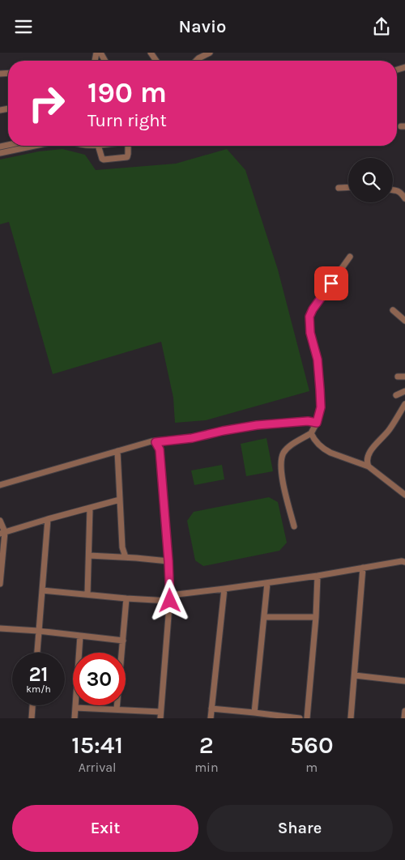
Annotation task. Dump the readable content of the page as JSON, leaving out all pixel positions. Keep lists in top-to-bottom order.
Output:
{
  "page": {
    "header": "Navio",
    "turn": ["190 m", "Turn right"],
    "speed": "21 km/h",
    "limit": "30",
    "eta": [
      "15:41",
      "Arrival",
      "2",
      "min",
      "560",
      "m"
    ],
    "buttons": ["Exit", "Share"]
  }
}
